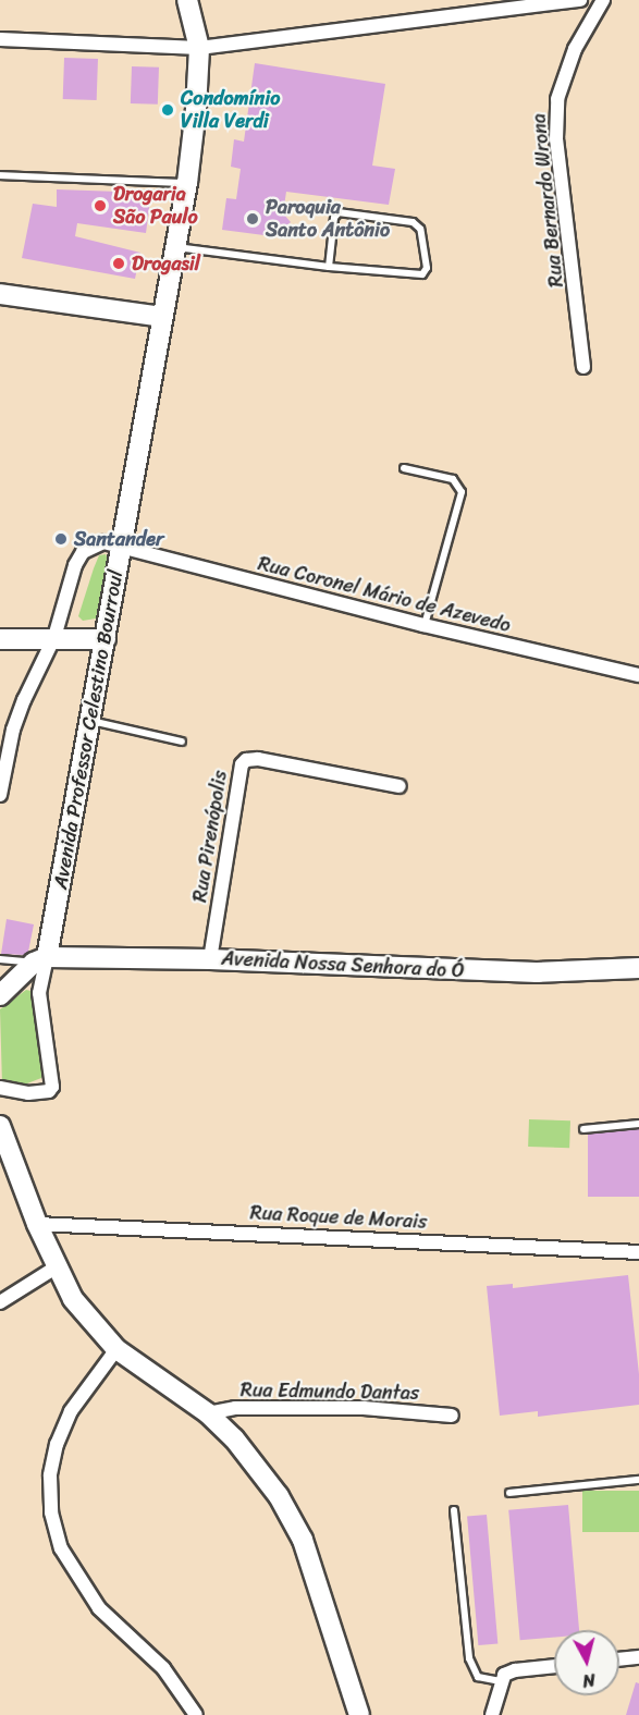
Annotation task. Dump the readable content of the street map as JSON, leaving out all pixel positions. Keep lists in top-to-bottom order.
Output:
{
  "streets": {
    "main road": ["Avenida Professor Celestino Bourroul", "Avenida Nossa Senhora do Ó"],
    "street": [
      "Rua Bernardo Wrona",
      "Rua Coronel Mário de Azevedo",
      "Rua Pirenópolis",
      "Rua Roque de Morais",
      "Rua Edmundo Dantas"
    ]
  },
  "crossings": [
    ["Rua Coronel Mário de Azevedo", "Avenida Professor Celestino Bourroul"],
    ["Avenida Professor Celestino Bourroul", "Avenida Nossa Senhora do Ó"],
    ["Rua Pirenópolis", "Avenida Nossa Senhora do Ó"]
  ],
  "places": [
    "Condomínio Villa Verdi",
    "Drogaria São Paulo",
    "Paroquia Santo Antônio",
    "Drogasil",
    "Santander"
  ],
  "north": "bottom"
}
